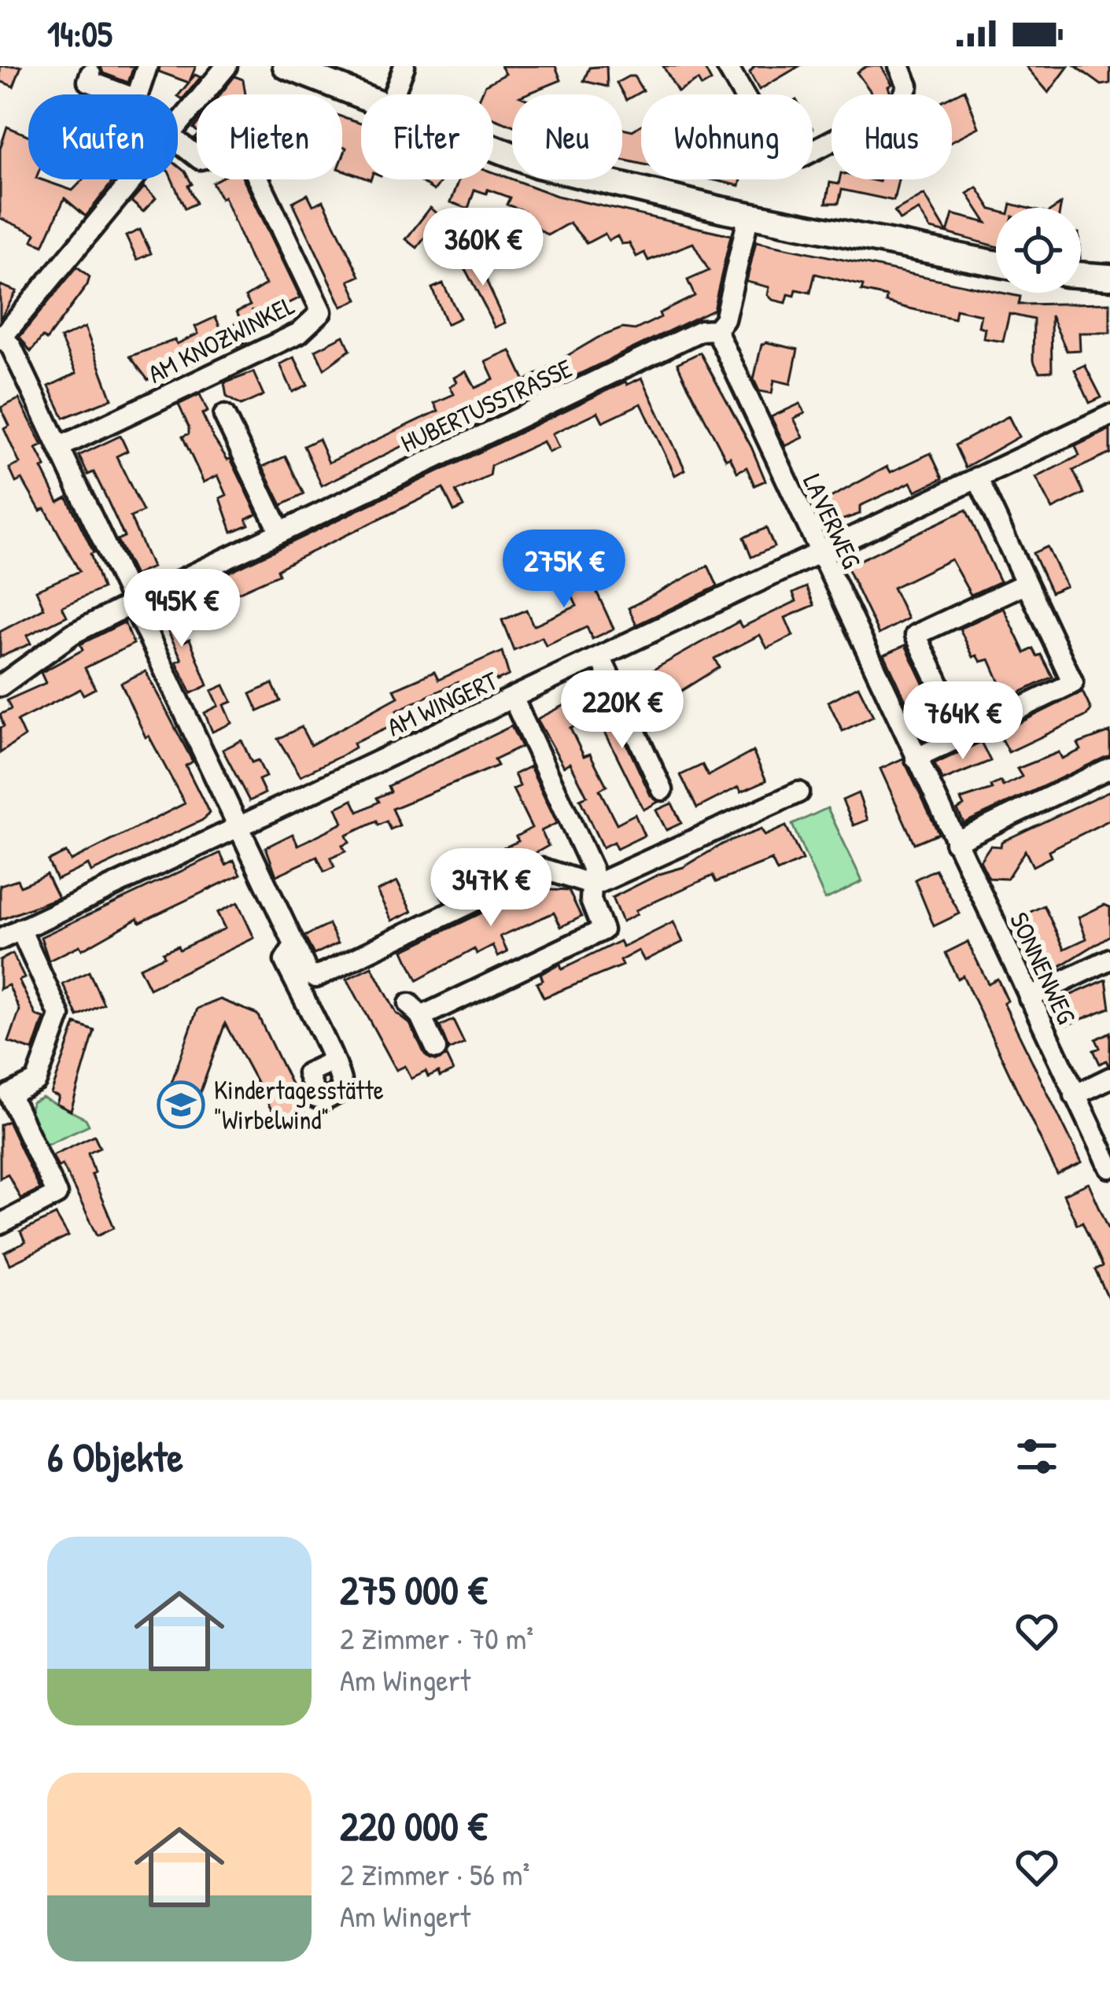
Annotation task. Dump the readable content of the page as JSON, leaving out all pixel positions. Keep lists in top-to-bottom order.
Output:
{
  "streets": {
    "street": [
      "AM KNOZWINKEL",
      "HUBERTUSSTRASSE",
      "LAVERWEG",
      "AM WINGERT",
      "SONNENWEG"
    ]
  },
  "crossings": [
    ["HUBERTUSSTRASSE", "LAVERWEG"],
    ["LAVERWEG", "AM WINGERT"],
    ["LAVERWEG", "SONNENWEG"]
  ],
  "places": {
    "school or university": ["Kindertagesstätte \"Wirbelwind\""]
  },
  "page": {
    "status": "14:05",
    "chip": [
      "Kaufen",
      "Mieten",
      "Filter",
      "Neu",
      "Wohnung",
      "Haus"
    ],
    "price": [
      "360K €",
      "275K €",
      "945K €",
      "220K €",
      "764K €",
      "347K €"
    ],
    "heading": "6 Objekte",
    "list": [
      {
        "name": "275 000 €",
        "note": "2 Zimmer · 70 m² · Am Wingert"
      },
      {
        "name": "220 000 €",
        "note": "2 Zimmer · 56 m² · Am Wingert"
      }
    ]
  }
}
